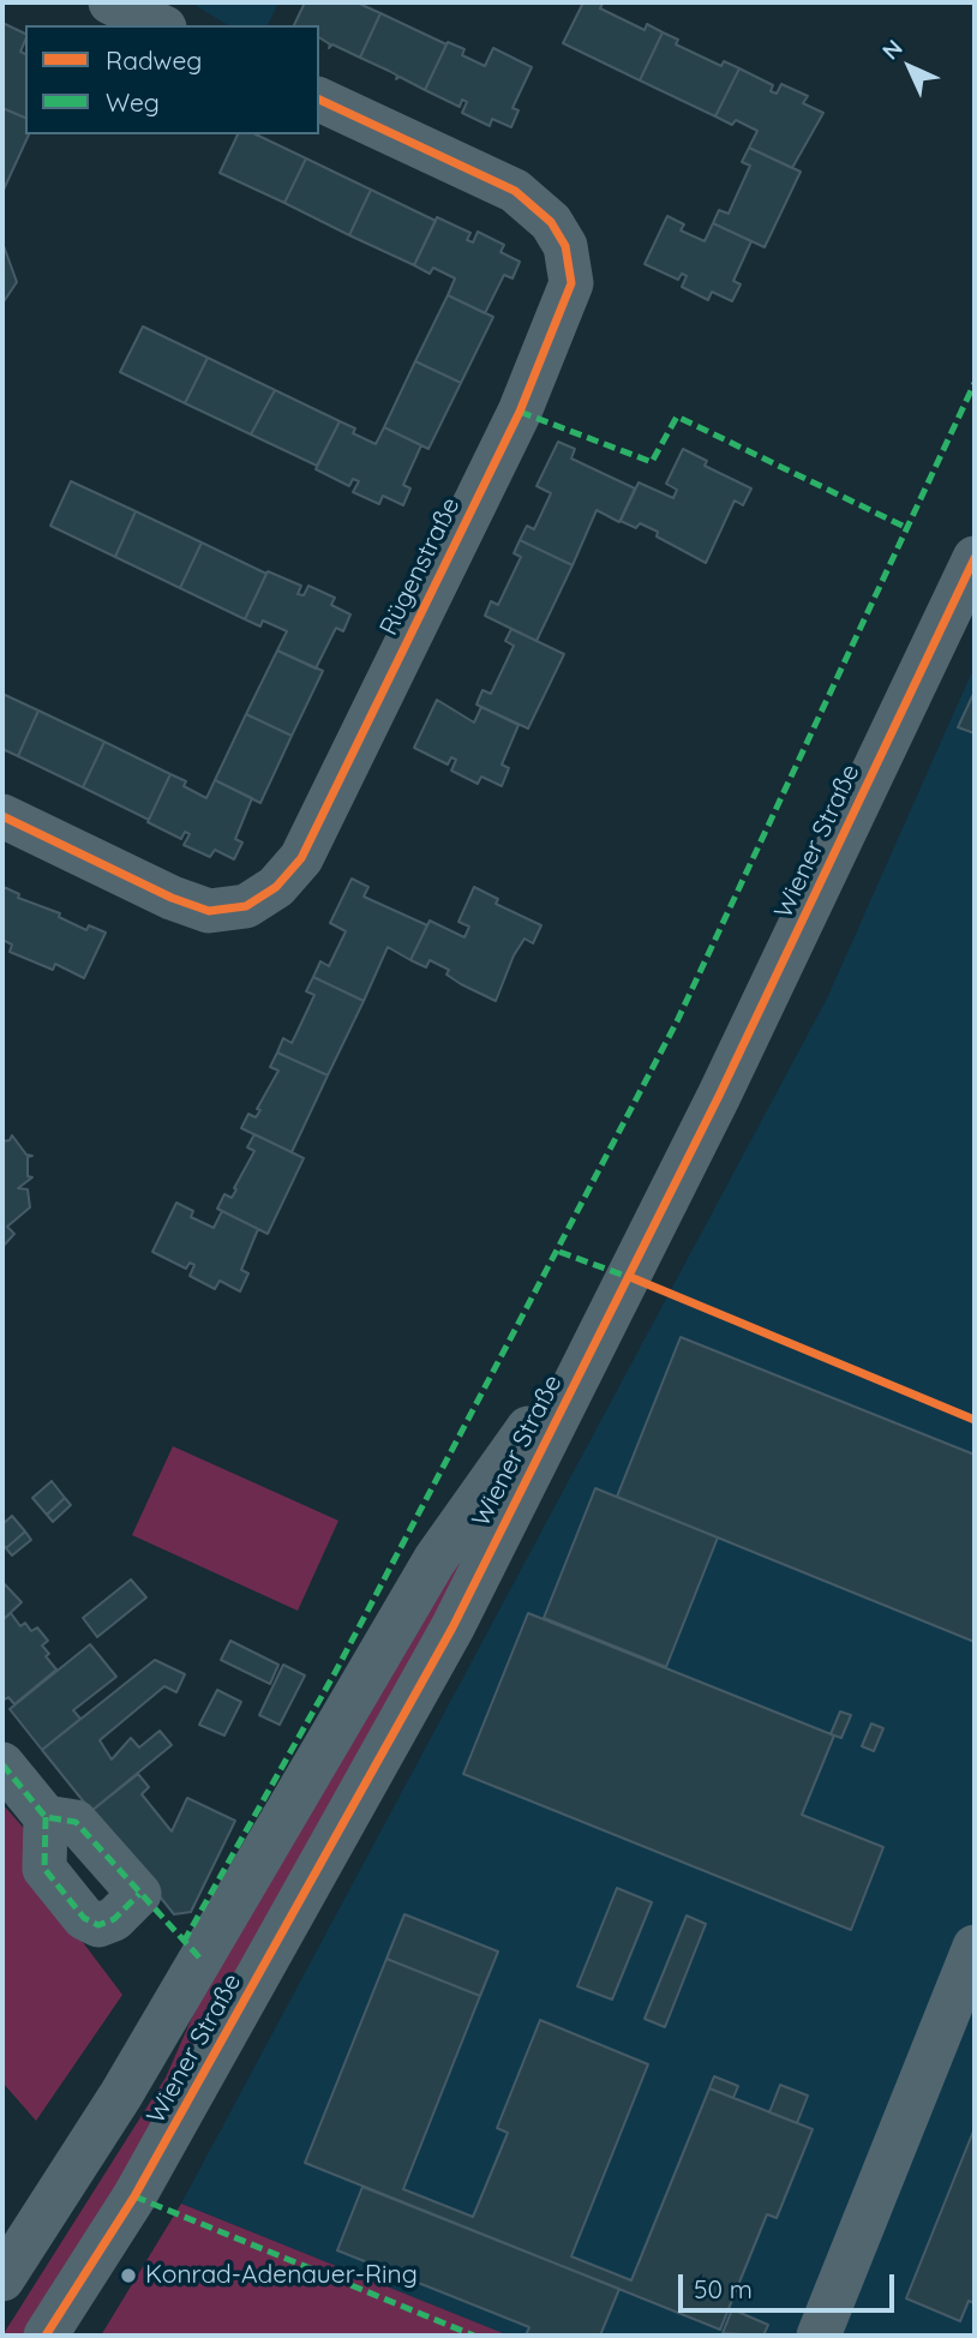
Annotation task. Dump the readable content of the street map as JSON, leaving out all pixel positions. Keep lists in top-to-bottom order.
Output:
{
  "streets": {
    "street": ["Rügenstraße", "Wiener Straße"]
  },
  "places": ["Konrad-Adenauer-Ring"],
  "legend": ["Radweg", "Weg"],
  "scale_bar": "50 m",
  "north": "top left"
}
